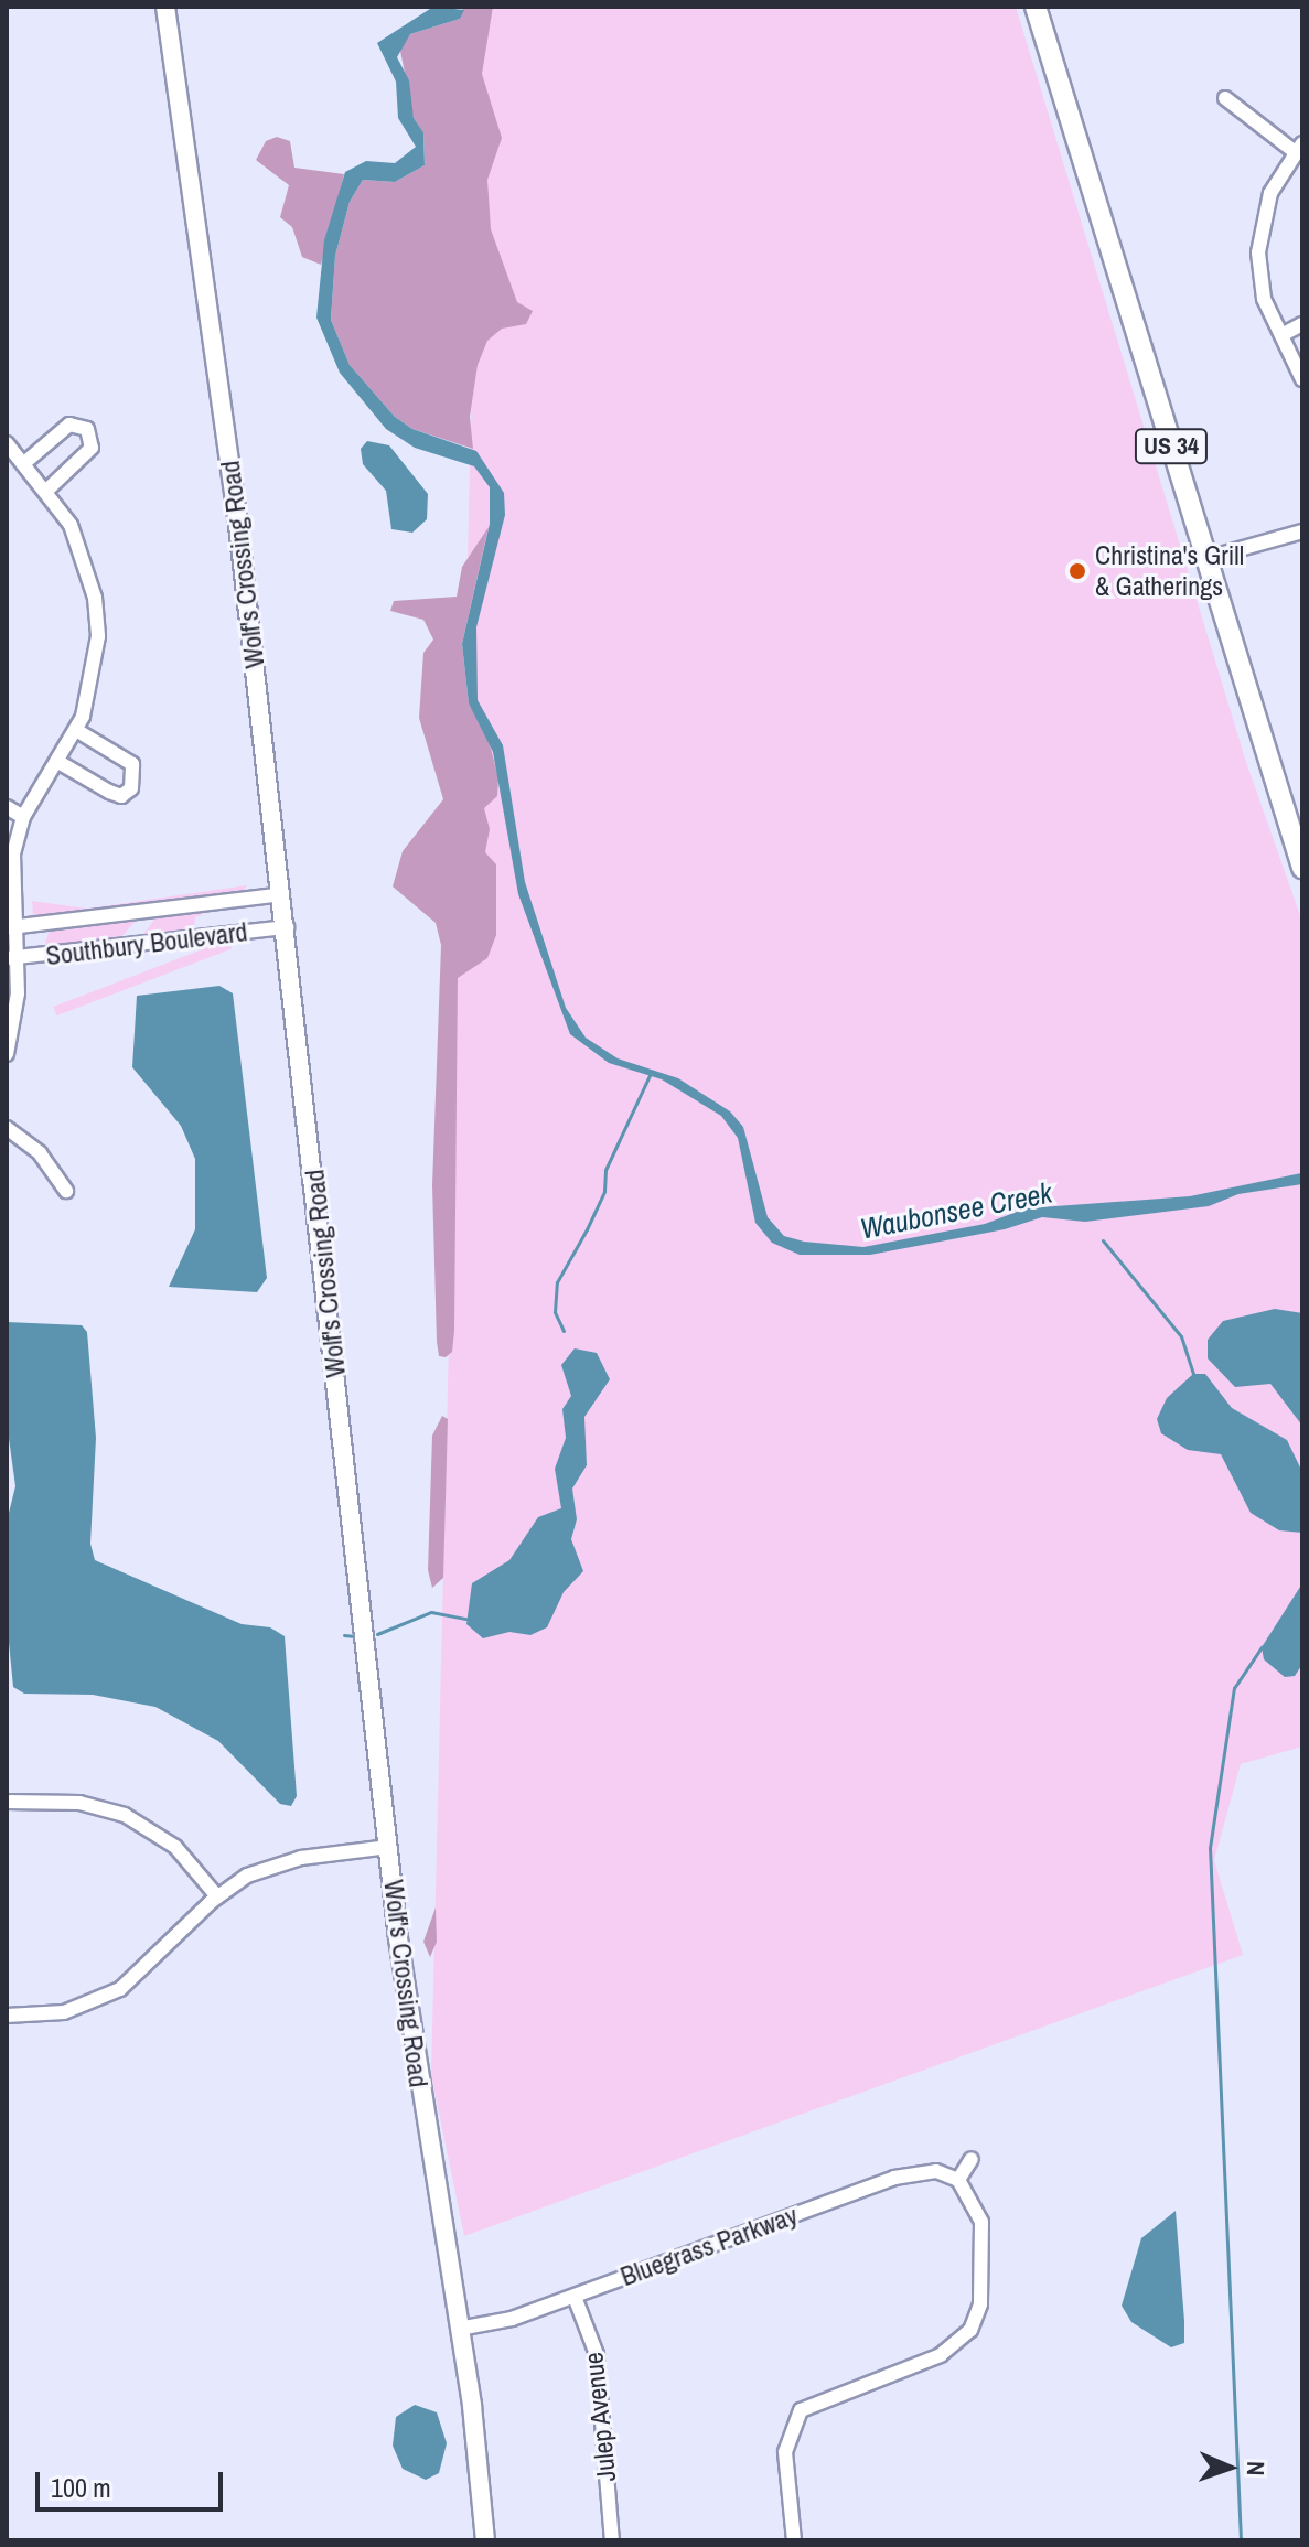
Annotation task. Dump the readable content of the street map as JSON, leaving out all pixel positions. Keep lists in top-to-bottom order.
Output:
{
  "streets": {
    "main road": ["US 34", "Wolf's Crossing Road"],
    "street": ["Southbury Boulevard", "Bluegrass Parkway", "Julep Avenue"]
  },
  "crossings": [
    ["Wolf's Crossing Road", "Southbury Boulevard"],
    ["Wolf's Crossing Road", "Bluegrass Parkway"],
    ["Bluegrass Parkway", "Julep Avenue"]
  ],
  "water": ["Waubonsee Creek"],
  "places": ["Christina's Grill & Gatherings"],
  "scale_bar": "100 m",
  "north": "right"
}
